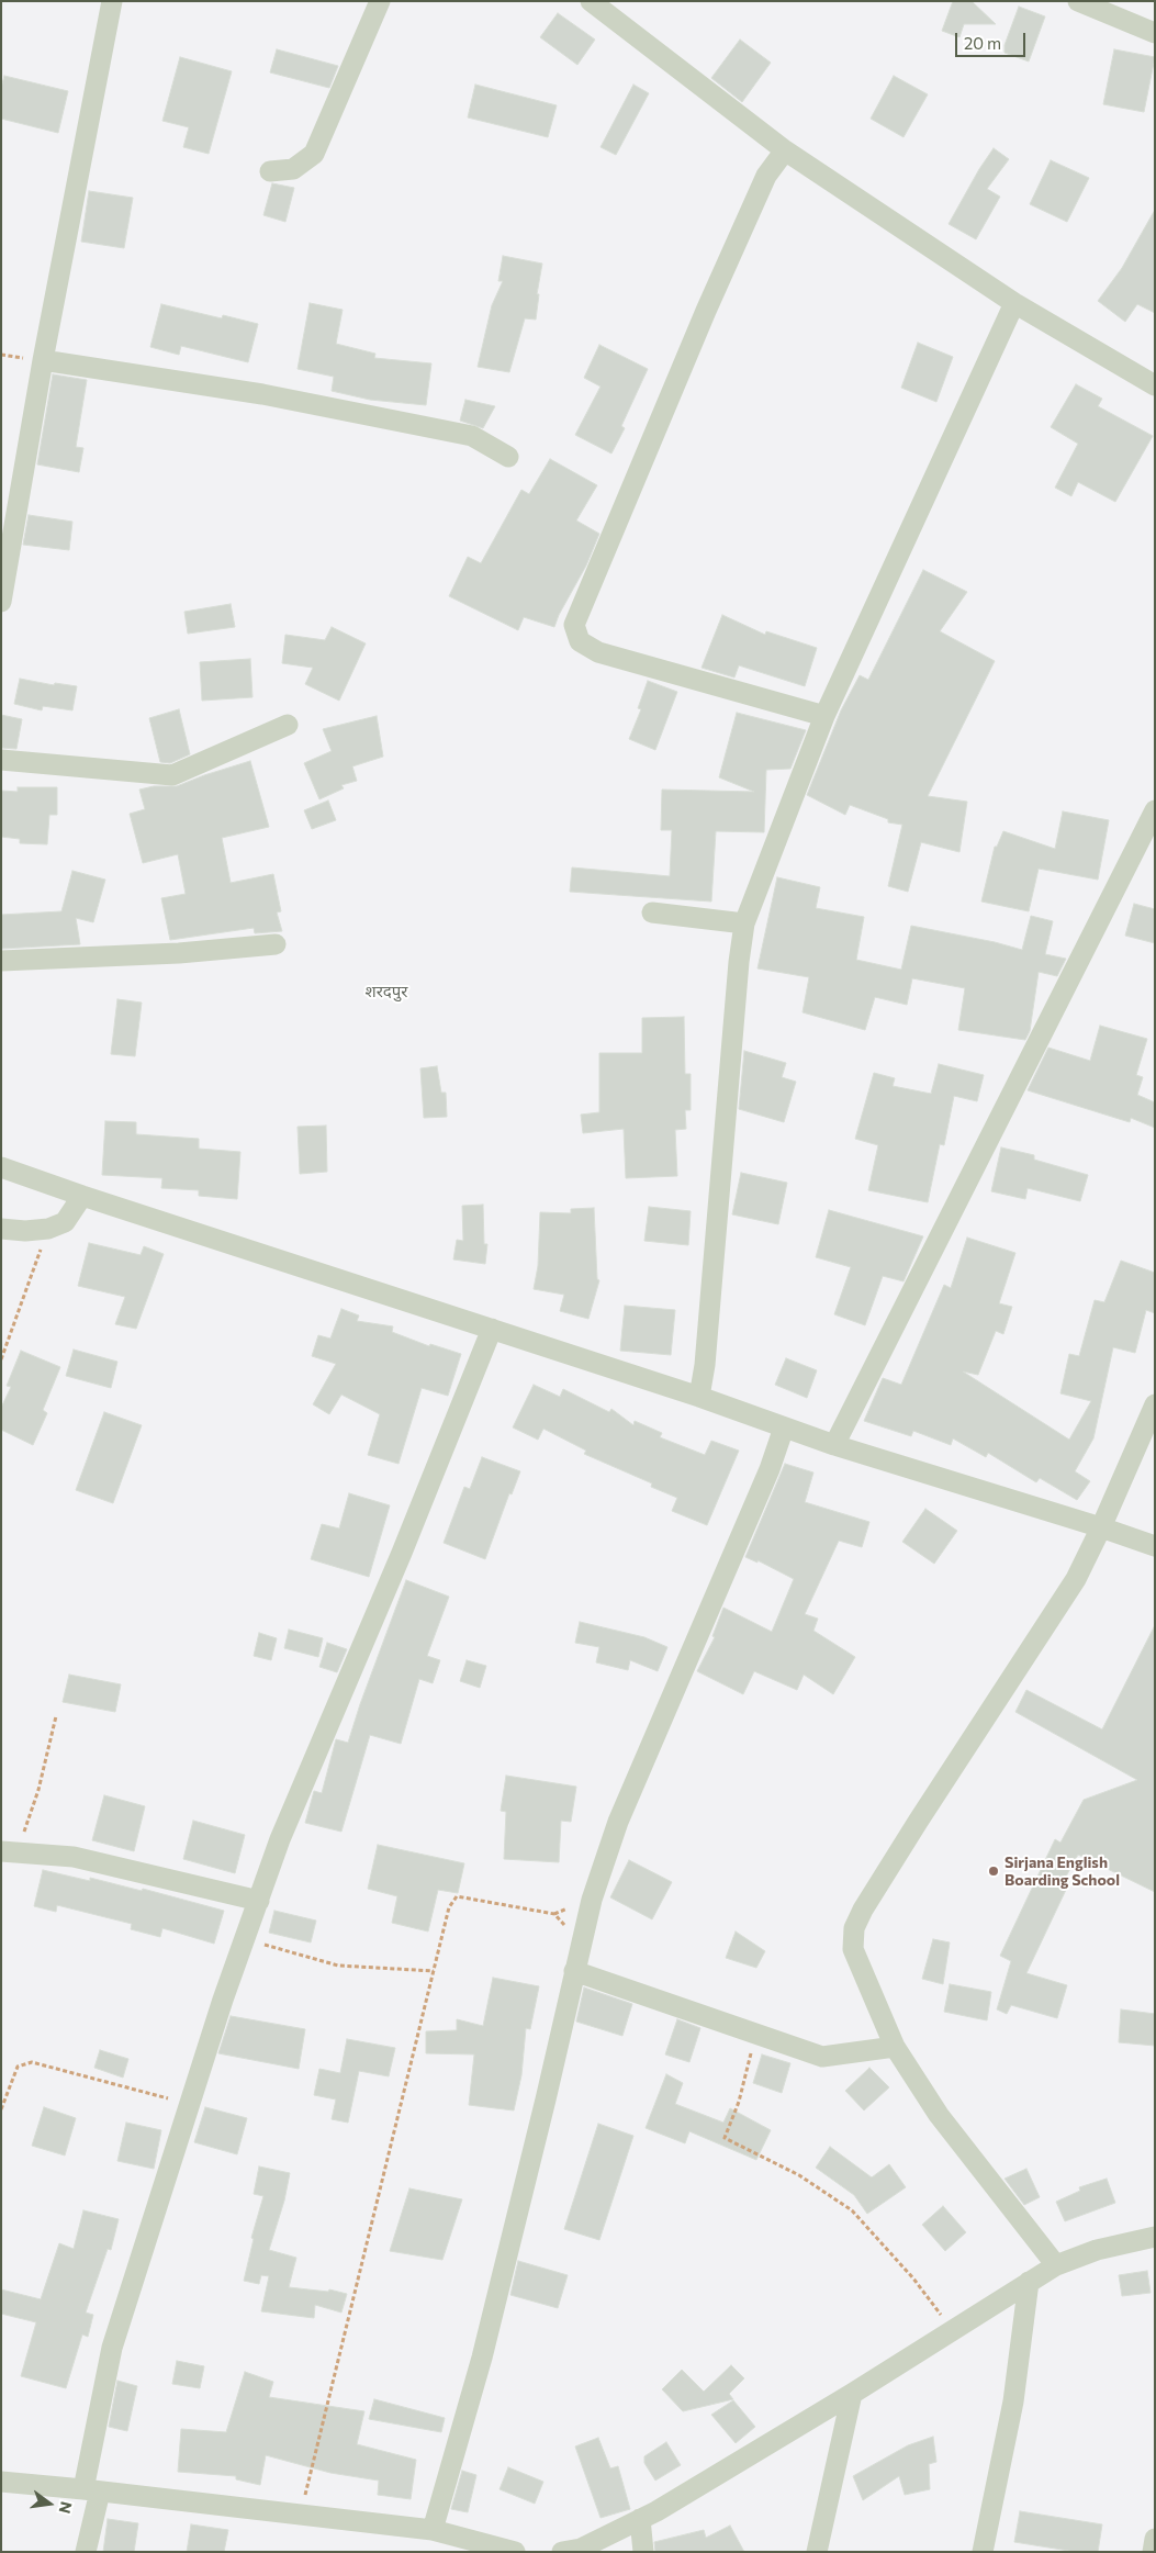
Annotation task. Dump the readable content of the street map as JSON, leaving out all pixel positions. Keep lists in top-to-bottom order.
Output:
{
  "districts": ["शरदपुर"],
  "places": ["Sirjana English Boarding School"],
  "scale_bar": "20 m",
  "north": "right"
}
